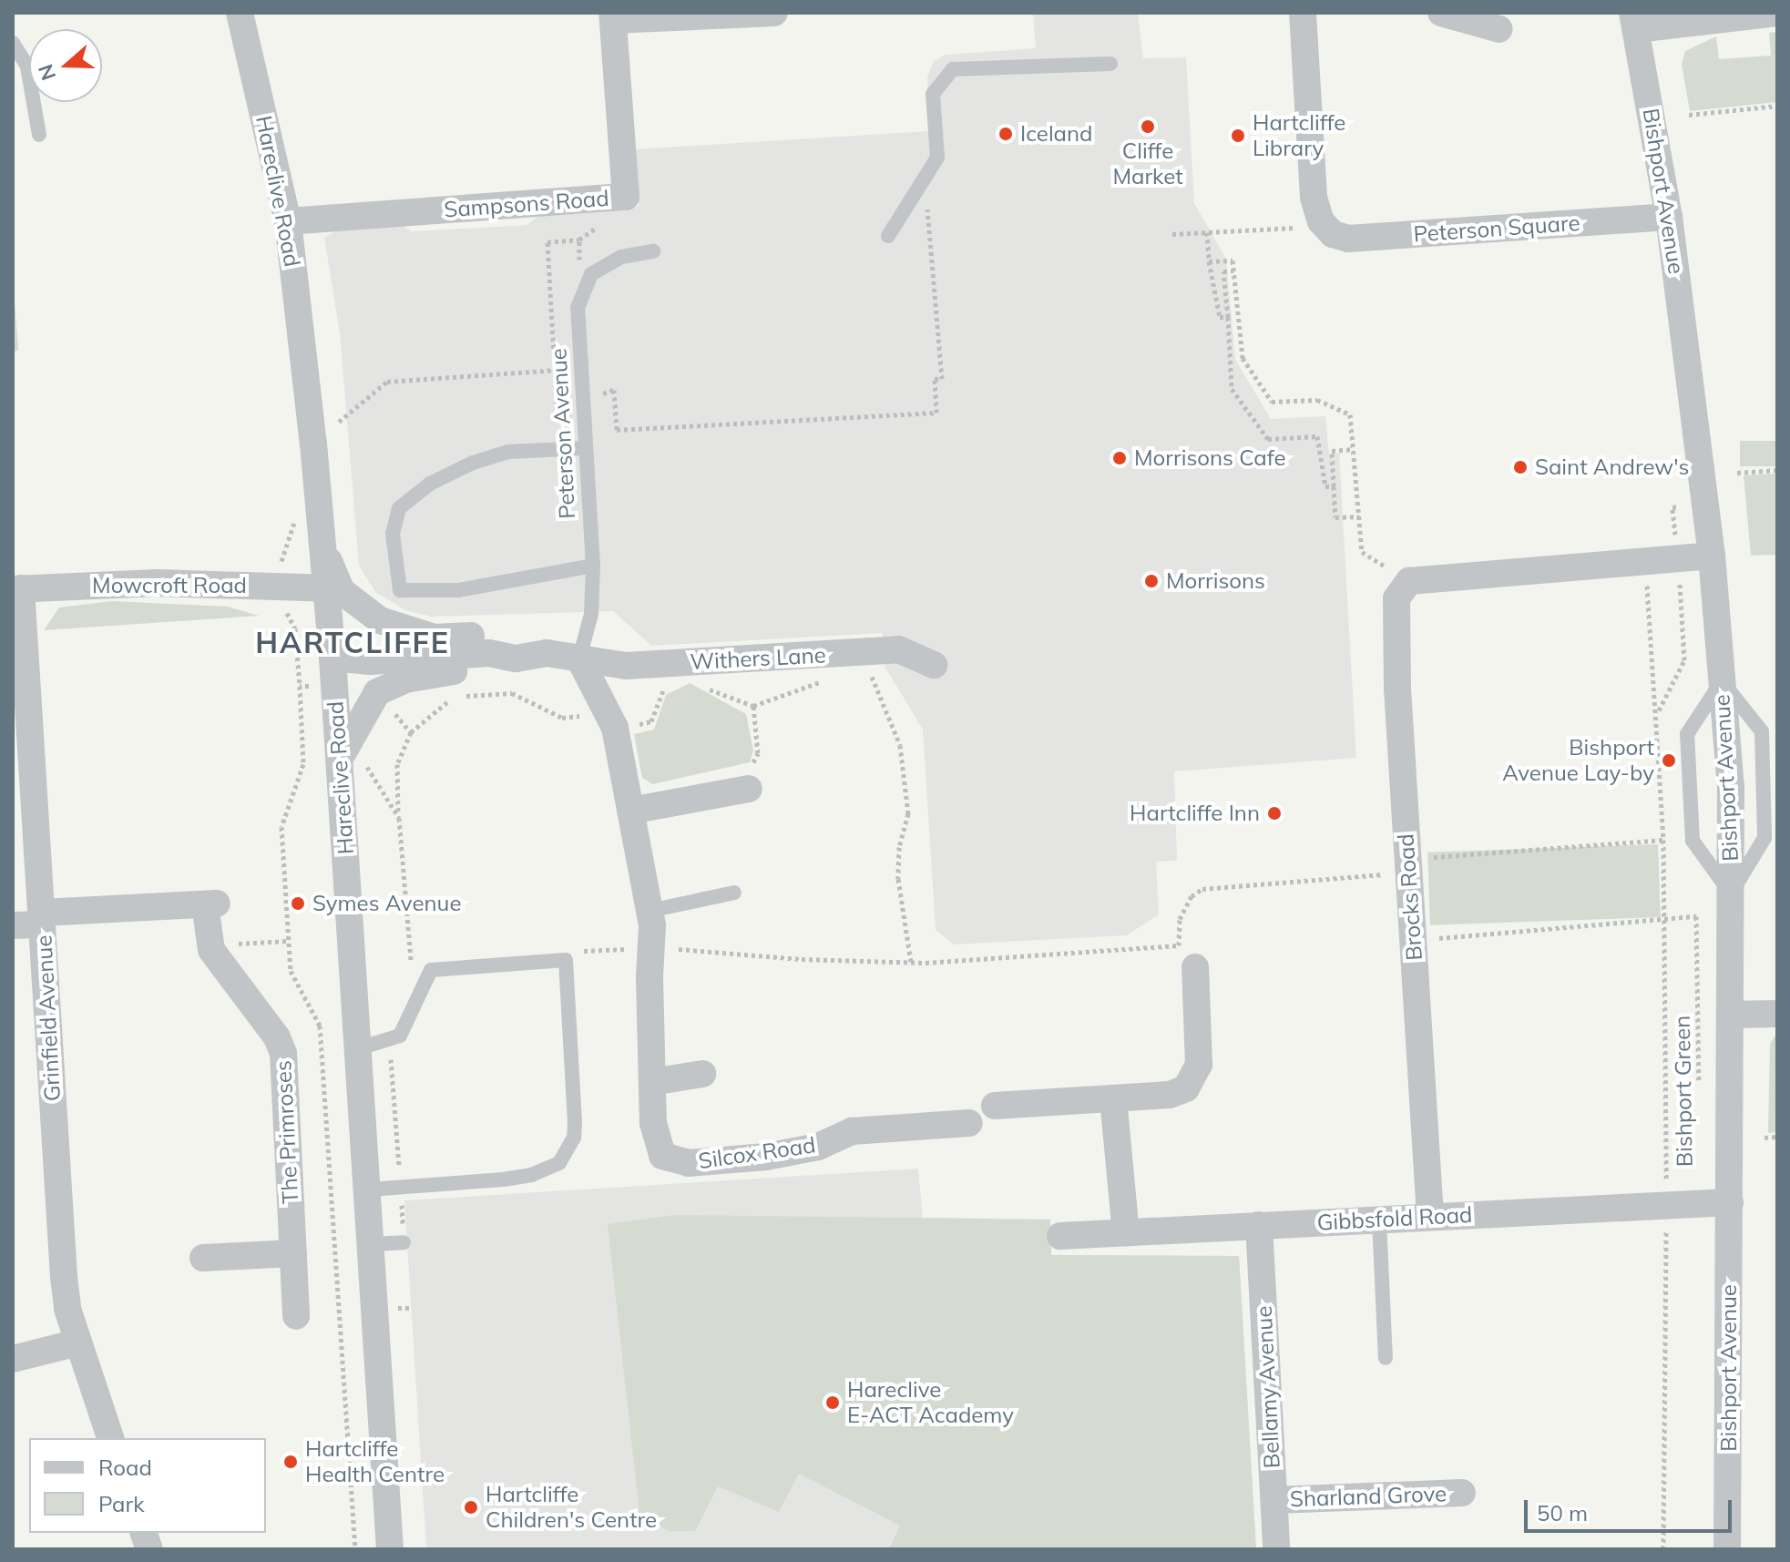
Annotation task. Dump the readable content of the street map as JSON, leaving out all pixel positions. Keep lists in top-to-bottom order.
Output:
{
  "streets": {
    "street": [
      "Hareclive Road",
      "Bishport Avenue",
      "Sampsons Road",
      "Peterson Square",
      "Mowcroft Road",
      "Withers Lane",
      "Brocks Road",
      "Grinfield Avenue",
      "The Primroses",
      "Silcox Road",
      "Gibbsfold Road",
      "Bellamy Avenue",
      "Sharland Grove"
    ],
    "lane": ["Peterson Avenue"],
    "path": ["Bishport Green"]
  },
  "crossings": [
    ["Hareclive Road", "Sampsons Road"],
    ["Hareclive Road", "Mowcroft Road"],
    ["Bishport Avenue", "Peterson Square"],
    ["Bishport Avenue", "Gibbsfold Road"],
    ["Peterson Avenue", "Withers Lane"],
    ["Peterson Avenue", "Silcox Road"],
    ["Mowcroft Road", "Grinfield Avenue"],
    ["Withers Lane", "Silcox Road"],
    ["Brocks Road", "Bishport Green"],
    ["Brocks Road", "Gibbsfold Road"],
    ["Grinfield Avenue", "The Primroses"],
    ["Gibbsfold Road", "Bellamy Avenue"],
    ["Bellamy Avenue", "Sharland Grove"]
  ],
  "districts": ["HARTCLIFFE"],
  "places": [
    "Cliffe Market",
    "Iceland",
    "Hartcliffe Library",
    "Morrisons Cafe",
    "Saint Andrew's",
    "Morrisons",
    "Bishport Avenue Lay-by",
    "Hartcliffe Inn",
    "Symes Avenue",
    "Hareclive E-ACT Academy",
    "Hartcliffe Health Centre",
    "Hartcliffe Children's Centre"
  ],
  "legend": ["Road", "Park"],
  "scale_bar": "50 m",
  "north": "left"
}
